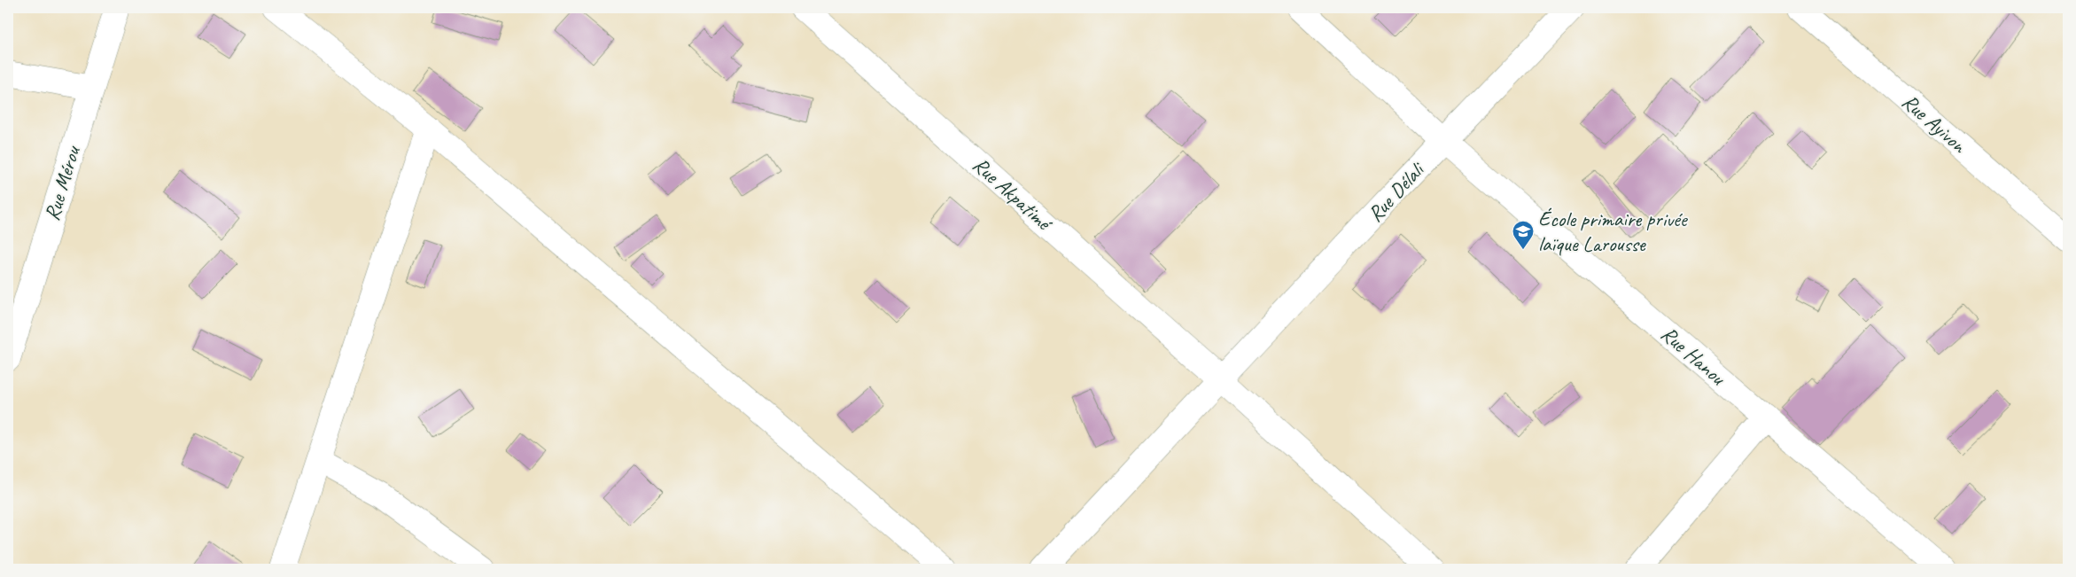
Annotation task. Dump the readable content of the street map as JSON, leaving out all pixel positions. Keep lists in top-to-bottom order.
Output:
{
  "streets": {
    "street": [
      "Rue Ayivon",
      "Rue Mérou",
      "Rue Délali",
      "Rue Akpatimé",
      "Rue Hanou"
    ]
  },
  "crossings": [
    ["Rue Délali", "Rue Akpatimé"],
    ["Rue Délali", "Rue Hanou"]
  ],
  "places": {
    "school or university": ["École primaire privée laïque Larousse"]
  }
}
